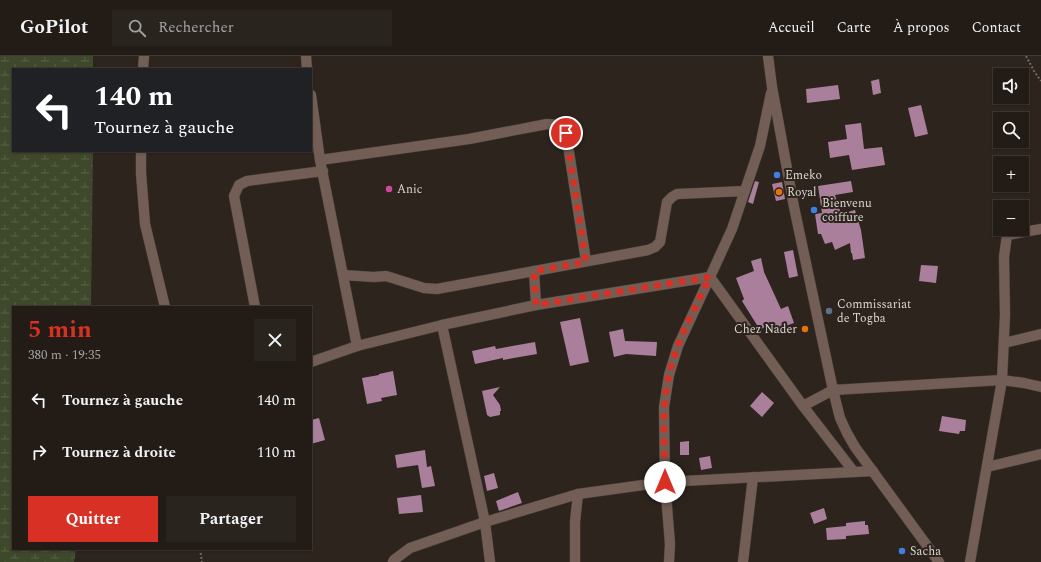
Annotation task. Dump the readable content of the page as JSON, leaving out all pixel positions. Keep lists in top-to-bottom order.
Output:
{
  "places": [
    "Emeko",
    "Anic",
    "Royal",
    "Bienvenu coiffure",
    "Commissariat de Togba",
    "Chez Nader",
    "Sacha"
  ],
  "page": {
    "header": "GoPilot",
    "search": "Rechercher",
    "nav": [
      "Accueil",
      "Carte",
      "À propos",
      "Contact"
    ],
    "map_buttons": ["+", "−"],
    "turn": ["140 m", "Tournez à gauche"],
    "heading": ["5 min", "380 m · 19:35"],
    "list": [
      {
        "name": "Tournez à gauche",
        "value": "140 m"
      },
      {
        "name": "Tournez à droite",
        "value": "110 m"
      }
    ],
    "buttons": ["Quitter", "Partager"]
  }
}
